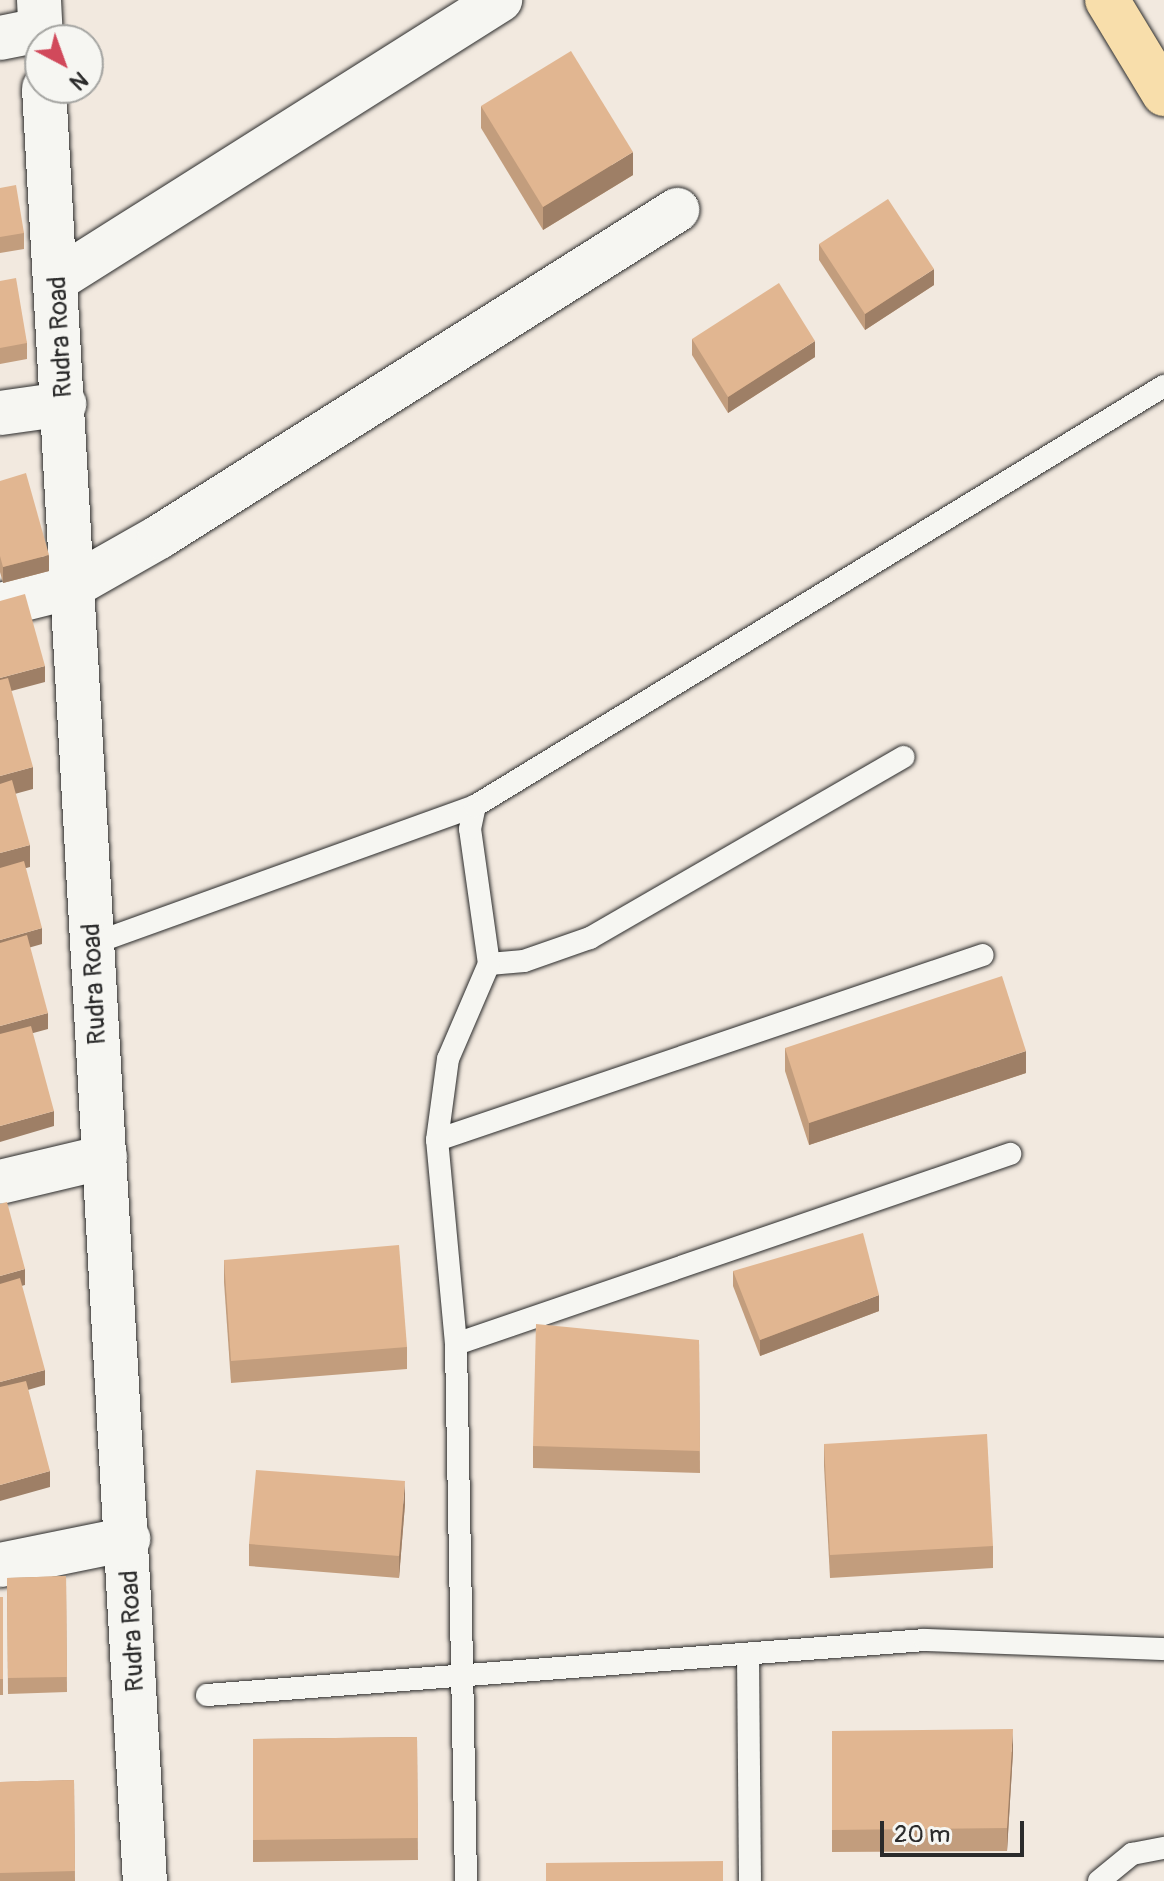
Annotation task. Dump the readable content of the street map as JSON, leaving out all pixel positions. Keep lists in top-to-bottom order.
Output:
{
  "streets": {
    "main road": ["Rudra Road"]
  },
  "scale_bar": "20 m",
  "north": "bottom right"
}
